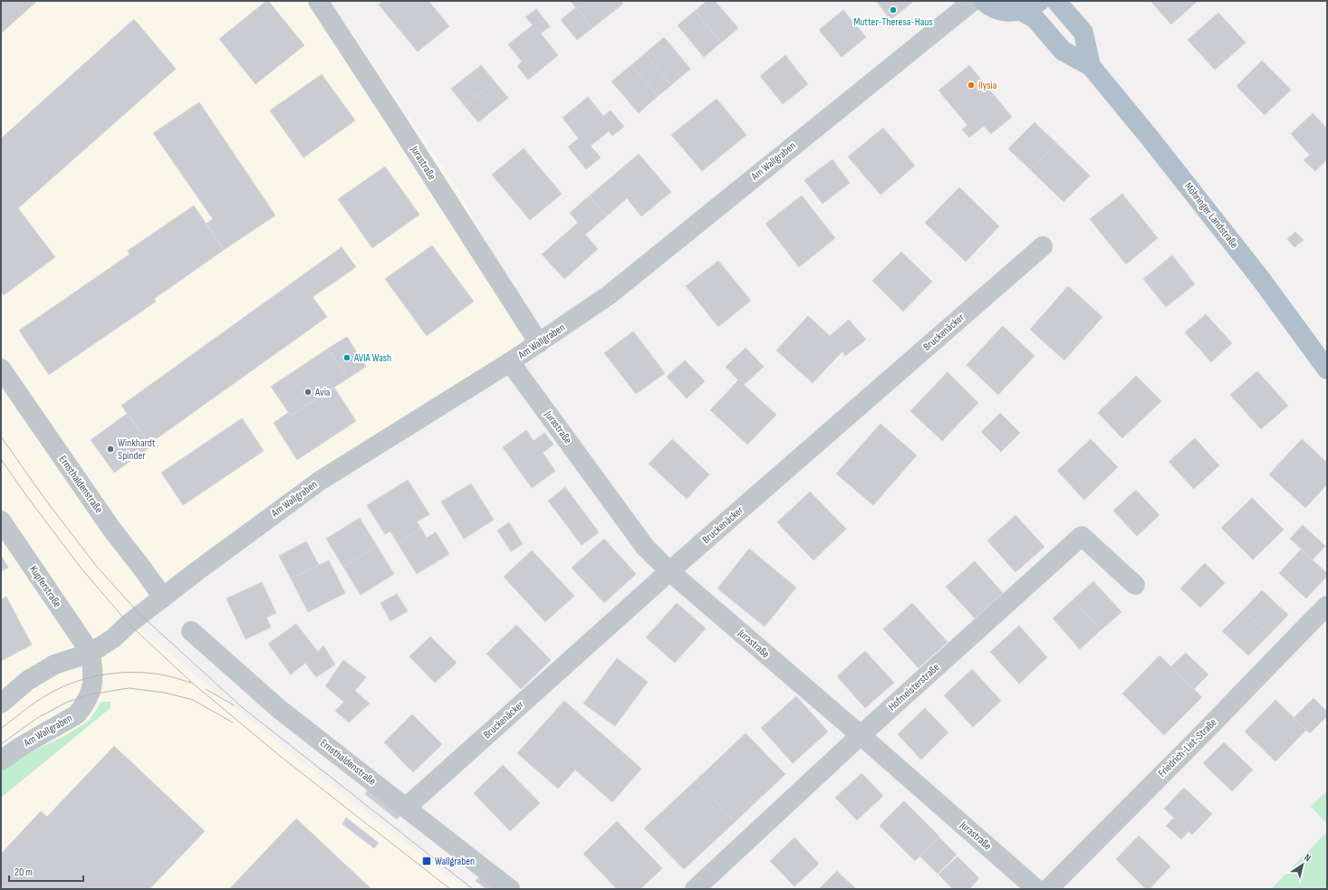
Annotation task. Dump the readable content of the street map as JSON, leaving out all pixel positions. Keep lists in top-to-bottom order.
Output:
{
  "streets": {
    "main road": ["Möhringer Landstraße"],
    "street": [
      "Am Wallgraben",
      "Jurastraße",
      "Bruckenäcker",
      "Ernsthaldenstraße",
      "Kupferstraße",
      "Hofmeisterstraße",
      "Friedrich-List-Straße"
    ]
  },
  "crossings": [
    ["Am Wallgraben", "Jurastraße"],
    ["Am Wallgraben", "Ernsthaldenstraße"],
    ["Am Wallgraben", "Kupferstraße"],
    ["Jurastraße", "Bruckenäcker"],
    ["Jurastraße", "Hofmeisterstraße"],
    ["Bruckenäcker", "Ernsthaldenstraße"]
  ],
  "places": {
    "other": [
      "Mutter-Theresa-Haus",
      "Ilysia",
      "AVIA Wash",
      "Avia",
      "Winkhardt Spinder"
    ],
    "transit": ["Wallgraben"]
  },
  "scale_bar": "20 m",
  "north": "top right"
}
